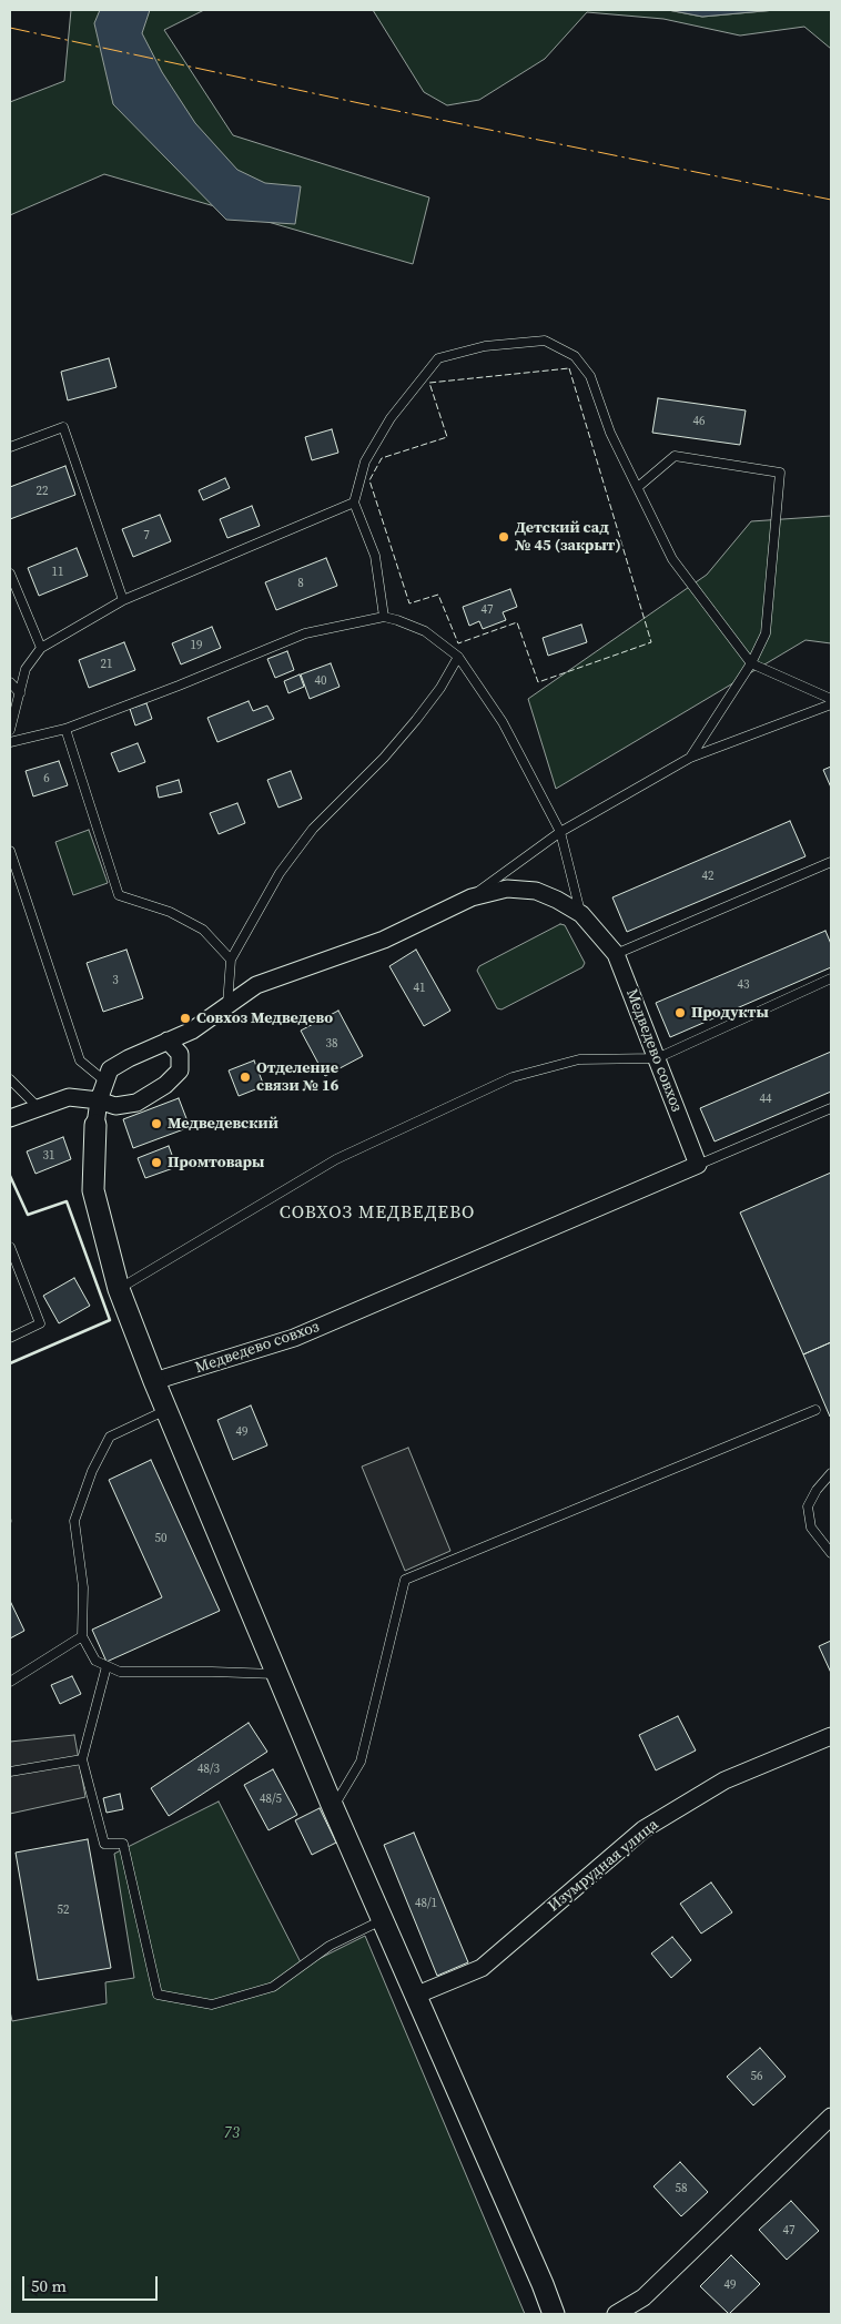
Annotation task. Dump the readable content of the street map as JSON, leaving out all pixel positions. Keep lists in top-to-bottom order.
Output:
{
  "streets": {
    "street": ["Медведево совхоз", "Изумрудная улица"]
  },
  "districts": ["СОВХОЗ МЕДВЕДЕВО"],
  "parks": ["73"],
  "places": [
    "Детский сад № 45 (закрыт)",
    "Продукты",
    "Совхоз Медведево",
    "Отделение связи № 16",
    "Медведевский",
    "Промтовары"
  ],
  "house_numbers": [
    "46",
    "22",
    "7",
    "11",
    "8",
    "47",
    "19",
    "21",
    "40",
    "6",
    "42",
    "3",
    "43",
    "41",
    "38",
    "44",
    "31",
    "49",
    "50",
    "48/3",
    "48/5",
    "48/1",
    "52",
    "56",
    "58",
    "47",
    "49"
  ],
  "scale_bar": "50 m"
}
